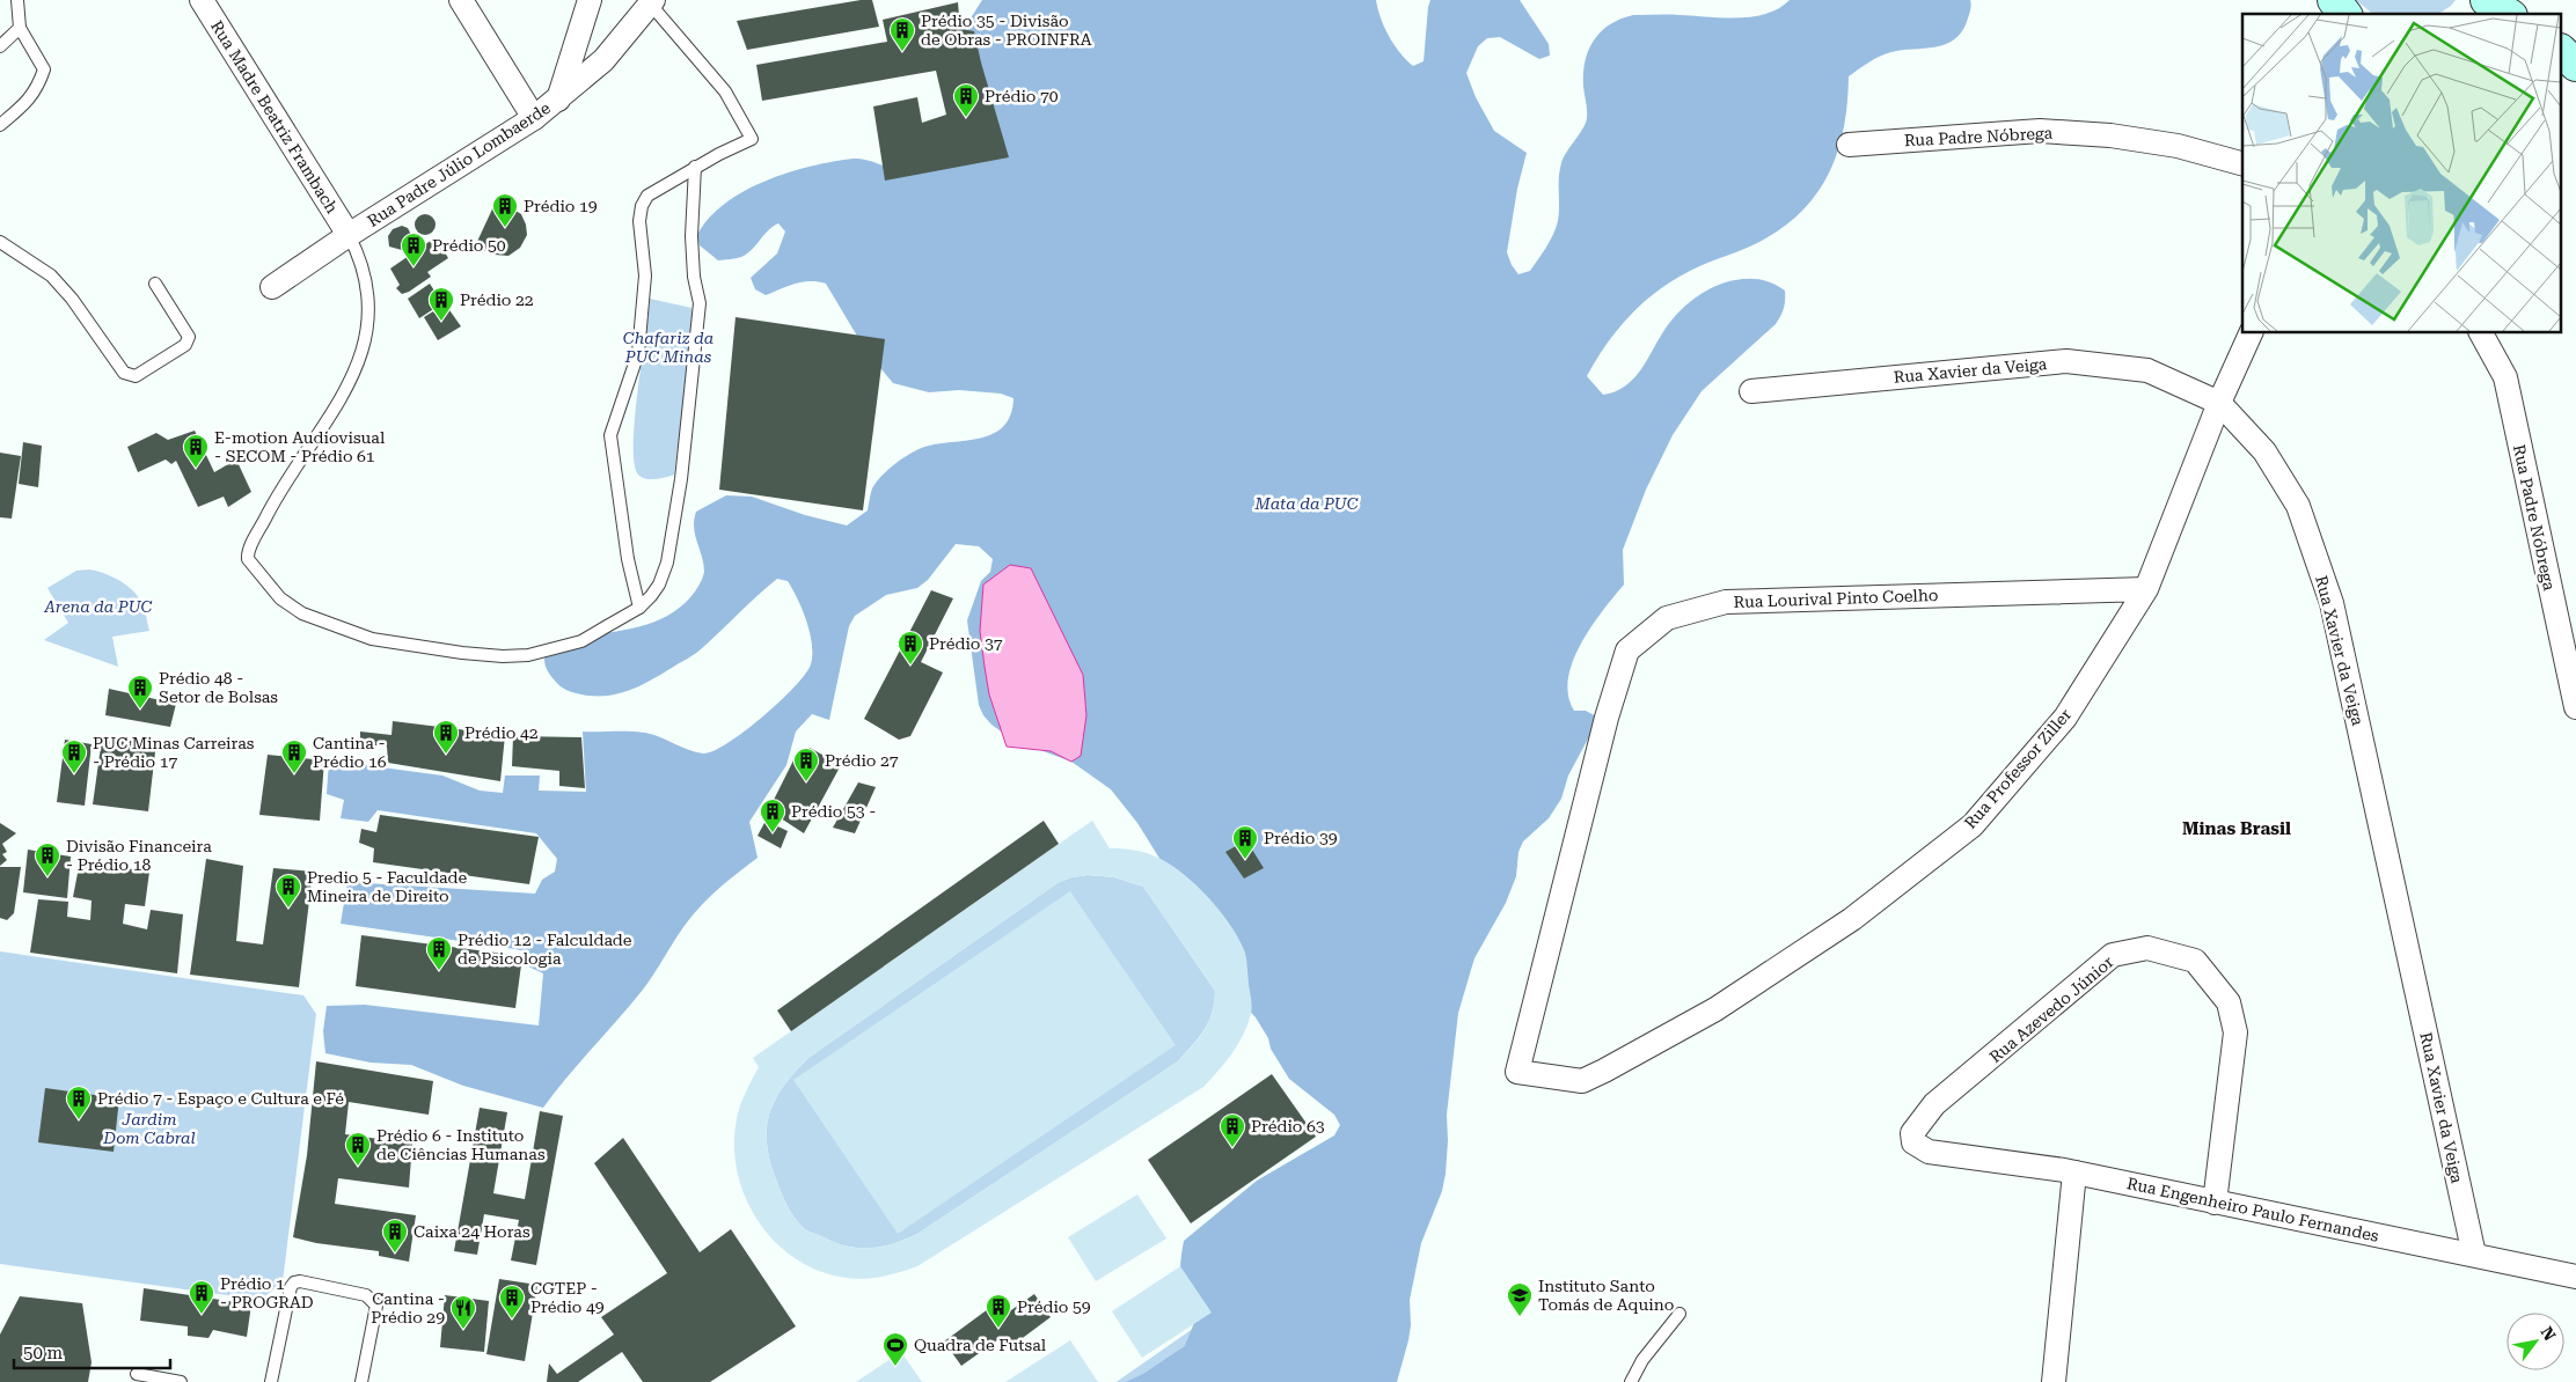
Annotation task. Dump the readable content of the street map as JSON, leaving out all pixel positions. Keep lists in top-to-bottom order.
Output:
{
  "streets": {
    "street": [
      "Rua Madre Beatriz Frambach",
      "Rua Padre Nóbrega",
      "Rua Padre Júlio Lombaerde",
      "Rua Xavier da Veiga",
      "Rua Lourival Pinto Coelho",
      "Rua Professor Ziller",
      "Rua Azevedo Júnior",
      "Rua Engenheiro Paulo Fernandes"
    ]
  },
  "crossings": [
    ["Rua Madre Beatriz Frambach", "Rua Padre Júlio Lombaerde"],
    ["Rua Xavier da Veiga", "Rua Professor Ziller"],
    ["Rua Xavier da Veiga", "Rua Engenheiro Paulo Fernandes"],
    ["Rua Lourival Pinto Coelho", "Rua Professor Ziller"],
    ["Rua Azevedo Júnior", "Rua Engenheiro Paulo Fernandes"]
  ],
  "districts": ["Minas Brasil"],
  "parks": [
    "Chafariz da PUC Minas",
    "Mata da PUC",
    "Arena da PUC",
    "Jardim Dom Cabral"
  ],
  "places": {
    "building": [
      "Prédio 35 - Divisão de Obras - PROINFRA",
      "Prédio 70",
      "Prédio 19",
      "Prédio 50",
      "Prédio 22",
      "E-motion Audiovisual - SECOM - Prédio 61",
      "Prédio 37",
      "Prédio 48 - Setor de Bolsas",
      "Prédio 42",
      "PUC Minas Carreiras - Prédio 17",
      "Cantina - Prédio 16",
      "Prédio 27",
      "Prédio 53 -",
      "Prédio 39",
      "Divisão Financeira - Prédio 18",
      "Predio 5 - Faculdade Mineira de Direito",
      "Prédio 12 - Falculdade de Psicologia",
      "Prédio 7 - Espaço e Cultura e Fé",
      "Prédio 63",
      "Prédio 6 - Instituto de Ciências Humanas",
      "Caixa 24 Horas",
      "Prédio 1 - PROGRAD",
      "CGTEP - Prédio 49",
      "Prédio 59"
    ],
    "school or university": ["Instituto Santo Tomás de Aquino"],
    "restaurant": ["Cantina - Prédio 29"],
    "sports": ["Quadra de Futsal"]
  },
  "scale_bar": "50 m",
  "north": "top right"
}
